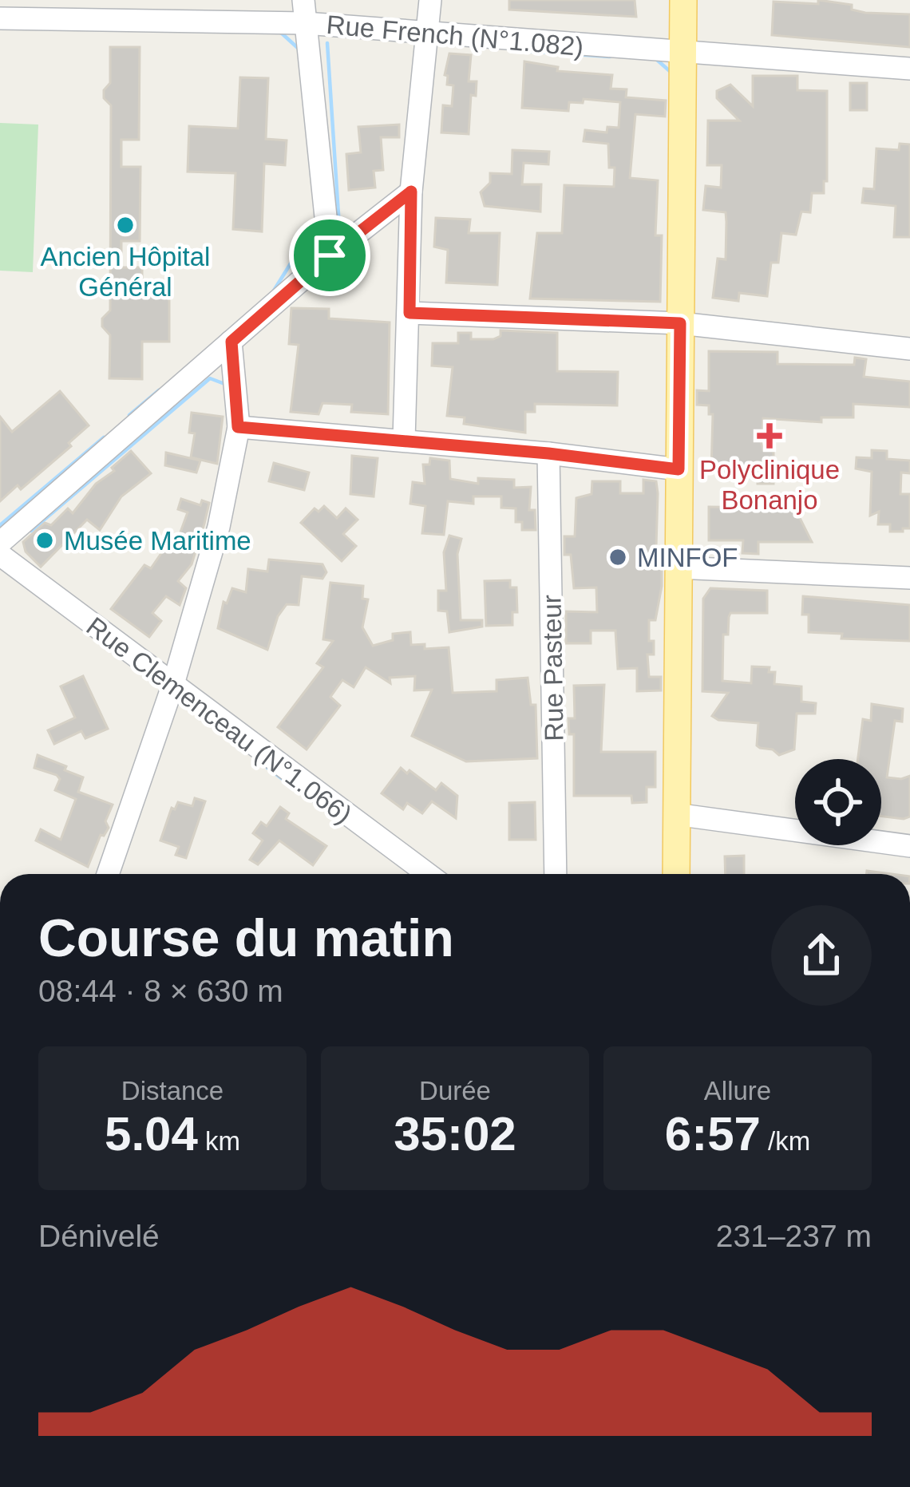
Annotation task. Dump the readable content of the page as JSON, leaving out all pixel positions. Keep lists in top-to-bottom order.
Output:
{
  "streets": {
    "street": ["Rue French (N°1.082)", "Rue Pasteur", "Rue Clemenceau (N°1.066)"]
  },
  "places": {
    "other": ["Ancien Hôpital Général", "Musée Maritime", "MINFOF"],
    "health": ["Polyclinique Bonanjo"]
  },
  "page": {
    "heading": ["Course du matin", "08:44 · 8 × 630 m"],
    "stats": [
      ["Distance", "5.04 km"],
      ["Durée", "35:02"],
      ["Allure", "6:57 /km"]
    ],
    "chart": ["Dénivelé", "231–237 m"]
  }
}
